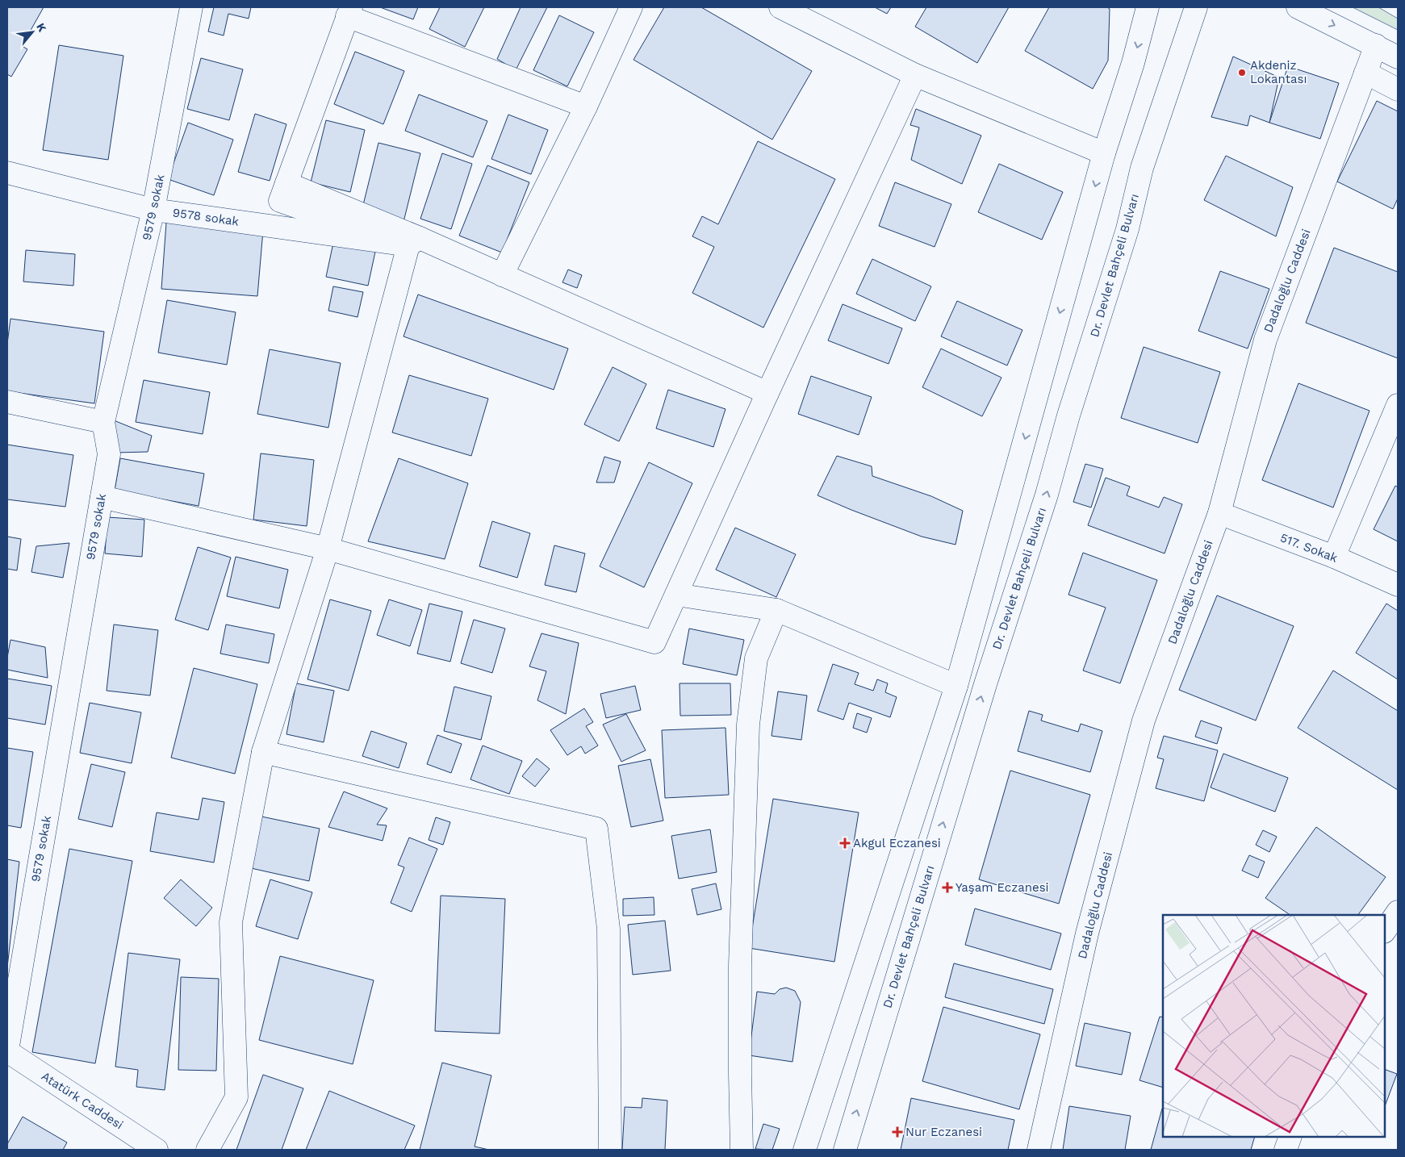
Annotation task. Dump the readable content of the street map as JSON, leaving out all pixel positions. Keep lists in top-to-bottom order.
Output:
{
  "streets": {
    "street": [
      "9579 sokak",
      "9578 sokak",
      "Dr. Devlet Bahçeli Bulvarı",
      "Dadaloğlu Caddesi",
      "517. Sokak",
      "Atatürk Caddesi"
    ]
  },
  "crossings": [
    ["9579 sokak", "9578 sokak"],
    ["9579 sokak", "Atatürk Caddesi"],
    ["Dadaloğlu Caddesi", "517. Sokak"]
  ],
  "places": {
    "other": ["Akdeniz Lokantası"],
    "health": ["Akgul Eczanesi", "Yaşam Eczanesi", "Nur Eczanesi"]
  },
  "north": "top right"
}
